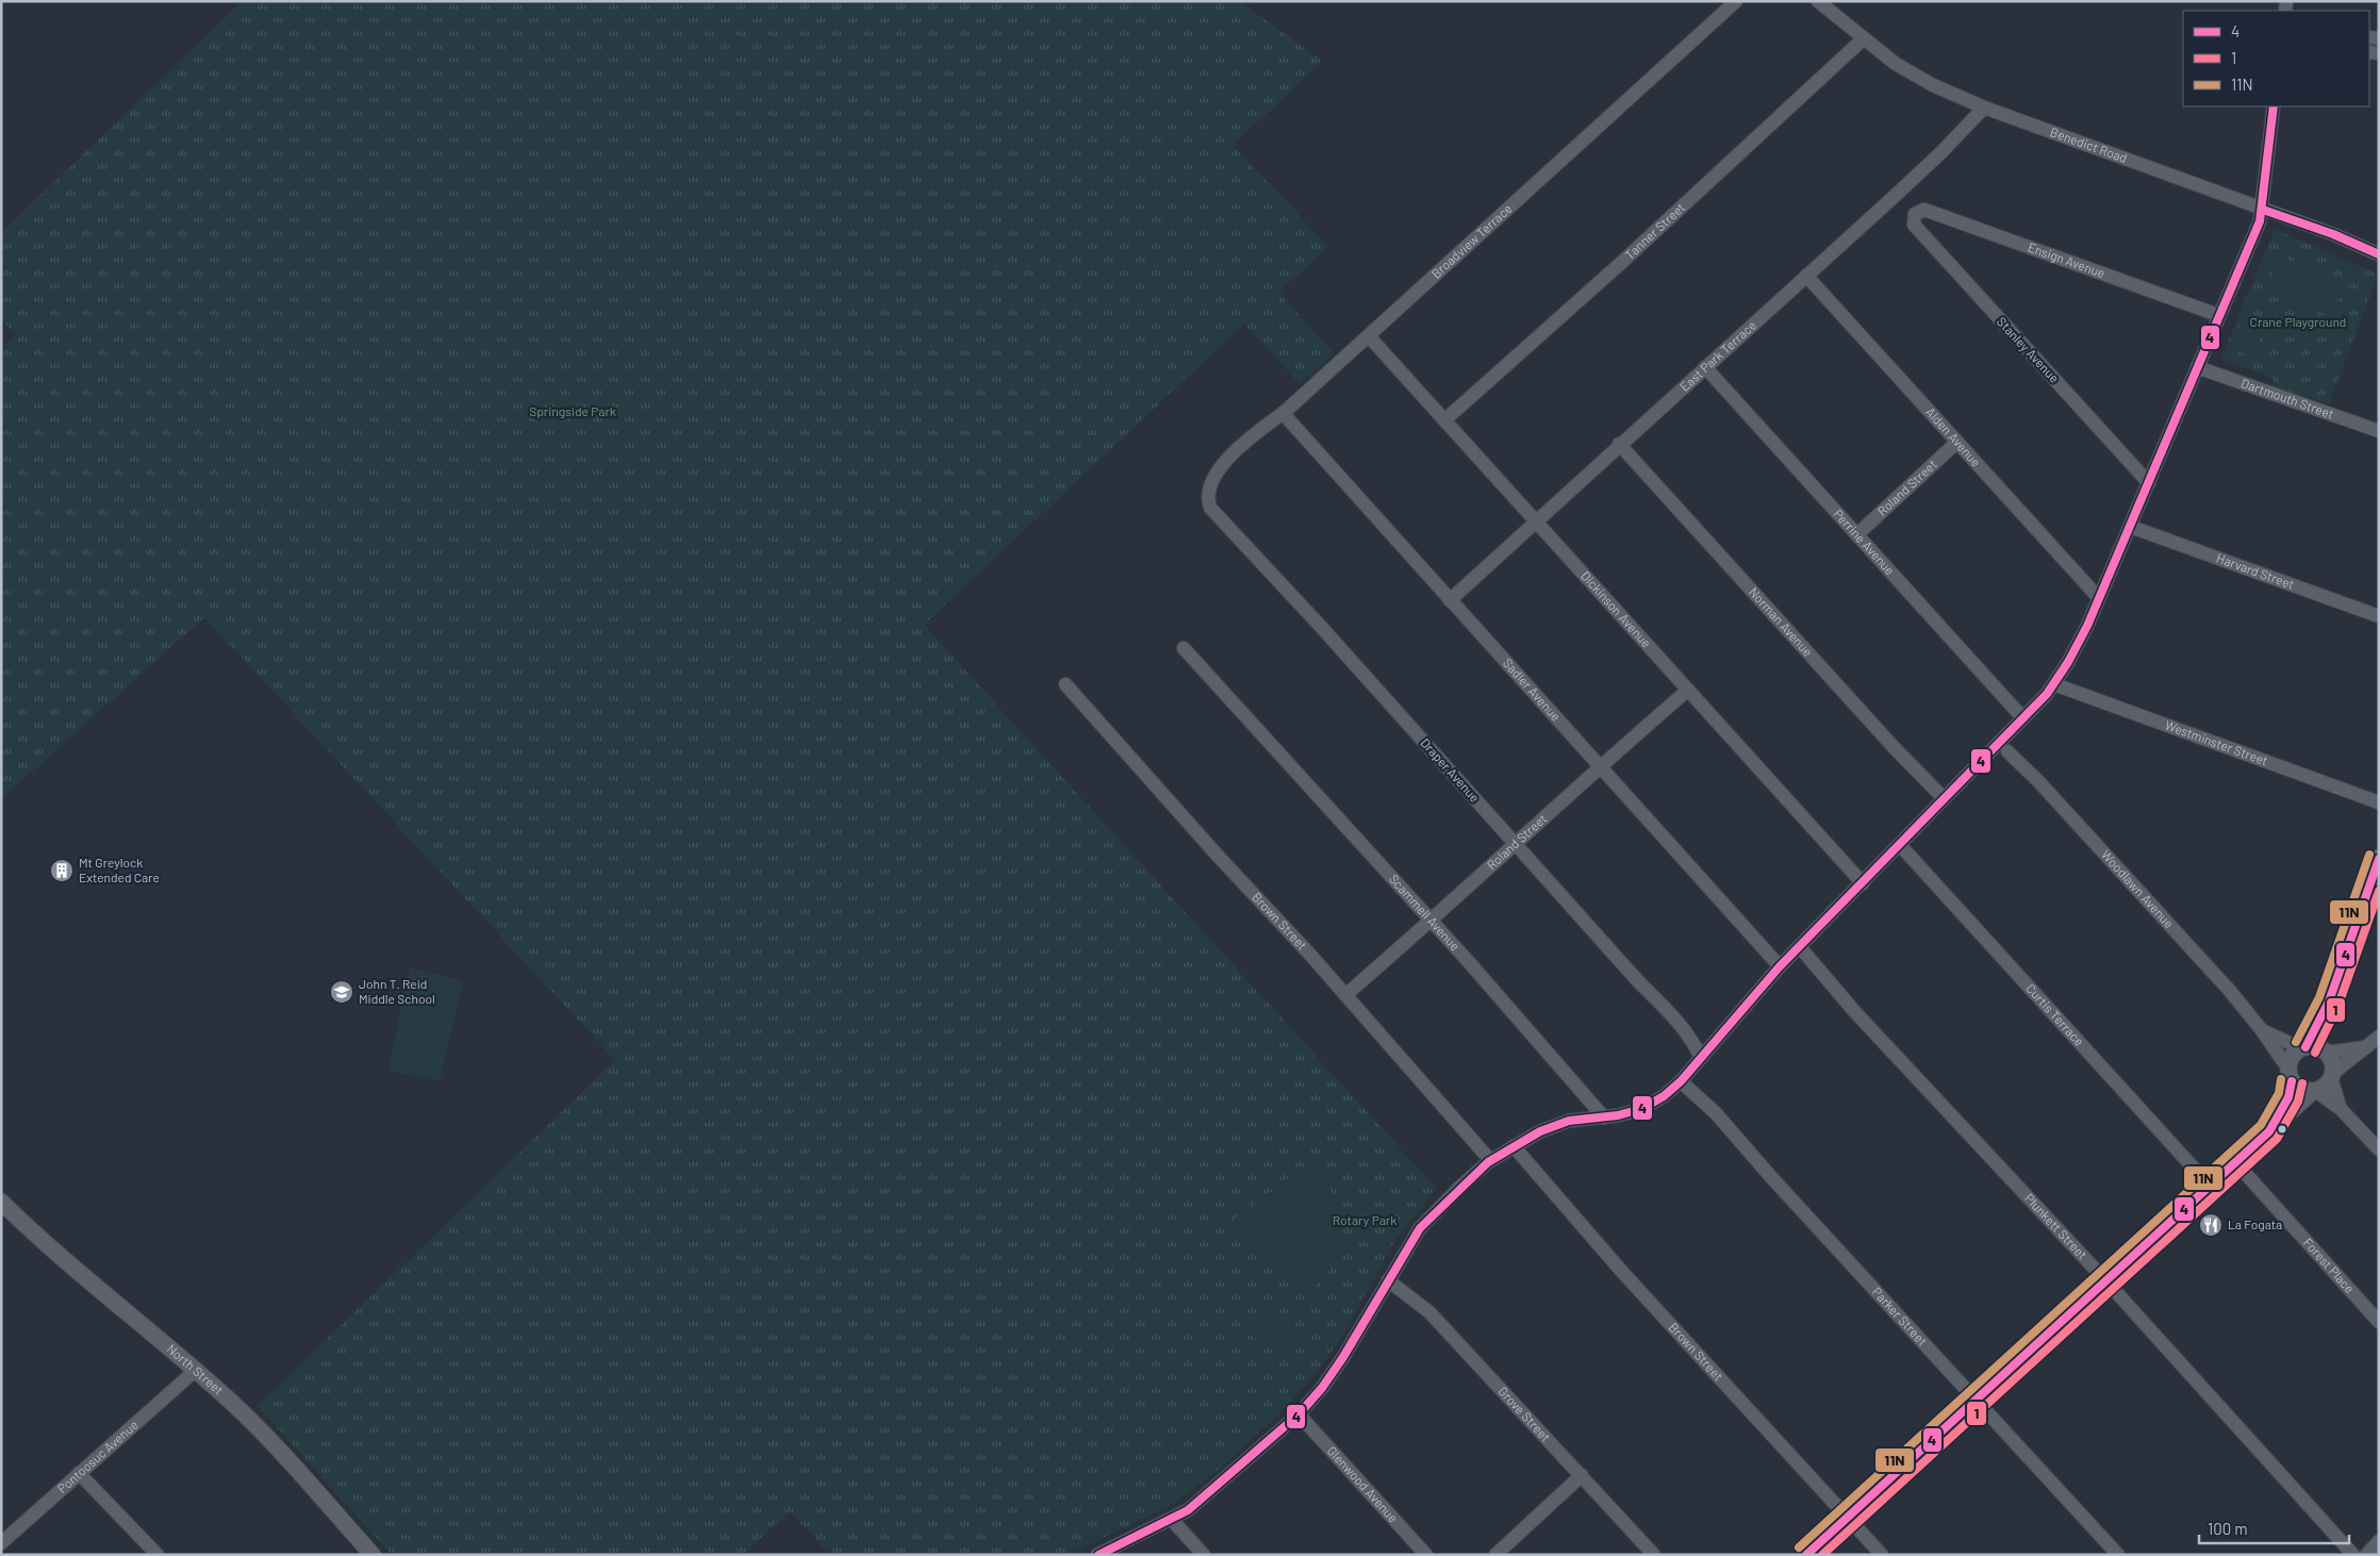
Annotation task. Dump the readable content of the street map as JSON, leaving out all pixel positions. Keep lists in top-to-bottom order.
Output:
{
  "streets": {
    "main road": ["North Street"],
    "street": [
      "Benedict Road",
      "Tanner Street",
      "Broadview Terrace",
      "Ensign Avenue",
      "Stanley Avenue",
      "East Park Terrace",
      "Dartmouth Street",
      "Alden Avenue",
      "Roland Street",
      "Perrine Avenue",
      "Harvard Street",
      "Dickinson Avenue",
      "Norman Avenue",
      "Sadler Avenue",
      "Westminster Street",
      "Draper Avenue",
      "Woodlawn Avenue",
      "Scammell Avenue",
      "Brown Street",
      "Curtis Terrace",
      "Plunkett Street",
      "Forest Place",
      "Parker Street",
      "Grove Street",
      "Pontoosuc Avenue",
      "Glenwood Avenue"
    ]
  },
  "crossings": [
    ["Benedict Road", "Tanner Street"],
    ["Benedict Road", "East Park Terrace"],
    ["Tanner Street", "Dickinson Avenue"],
    ["Broadview Terrace", "Dickinson Avenue"],
    ["Broadview Terrace", "Sadler Avenue"],
    ["Broadview Terrace", "Draper Avenue"],
    ["Ensign Avenue", "Stanley Avenue"],
    ["East Park Terrace", "Alden Avenue"],
    ["East Park Terrace", "Perrine Avenue"],
    ["East Park Terrace", "Dickinson Avenue"],
    ["East Park Terrace", "Norman Avenue"],
    ["East Park Terrace", "Sadler Avenue"],
    ["Alden Avenue", "Roland Street"],
    ["Roland Street", "Perrine Avenue"],
    ["Roland Street", "Dickinson Avenue"],
    ["Roland Street", "Sadler Avenue"],
    ["Roland Street", "Draper Avenue"],
    ["Roland Street", "Scammell Avenue"],
    ["Roland Street", "Brown Street"],
    ["North Street", "Pontoosuc Avenue"]
  ],
  "parks": ["Crane Playground", "Springside Park", "Rotary Park"],
  "places": {
    "building": ["Mt Greylock Extended Care"],
    "school or university": ["John T. Reid Middle School"],
    "restaurant": ["La Fogata"]
  },
  "lines": ["transit line 4", "transit line 11N", "transit line 1"],
  "legend": ["4", "1", "11N"],
  "scale_bar": "100 m"
}
